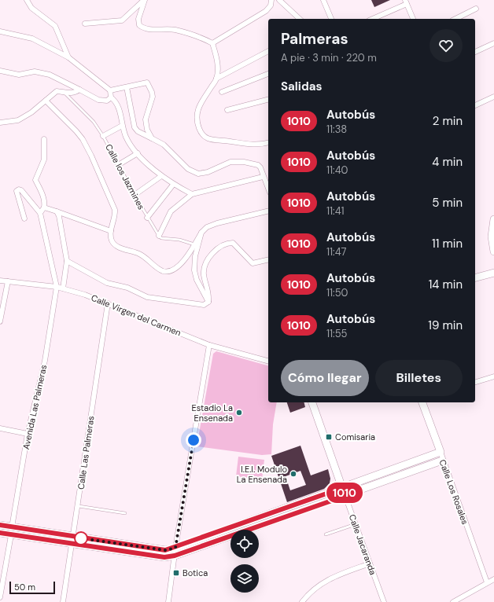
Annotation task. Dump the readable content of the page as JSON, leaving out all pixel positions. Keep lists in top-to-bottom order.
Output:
{
  "streets": {
    "street": [
      "Calle Virgen del Carmen",
      "Avenida Las Palmeras",
      "Calle Las Palmeras",
      "Calle Los Rosales",
      "Calle Jacaranda"
    ],
    "lane": ["Calle los Jazmines"]
  },
  "crossings": [
    ["Calle Virgen del Carmen", "Avenida Las Palmeras"],
    ["Calle Virgen del Carmen", "Calle Las Palmeras"]
  ],
  "places": {
    "other": ["Estadio La Ensenada", "I.E.I. Modulo La Ensenada"],
    "transit": ["Comisaria", "Botica"]
  },
  "lines": ["bus line 1010"],
  "scale_bar": "50 m",
  "page": {
    "on_map": "1010",
    "heading": [
      ["Palmeras", "A pie · 3 min · 220 m"],
      "Salidas"
    ],
    "list": [
      {
        "mark": "1010",
        "name": "Autobús",
        "note": "11:38",
        "value": "2 min"
      },
      {
        "mark": "1010",
        "name": "Autobús",
        "note": "11:40",
        "value": "4 min"
      },
      {
        "mark": "1010",
        "name": "Autobús",
        "note": "11:41",
        "value": "5 min"
      },
      {
        "mark": "1010",
        "name": "Autobús",
        "note": "11:47",
        "value": "11 min"
      },
      {
        "mark": "1010",
        "name": "Autobús",
        "note": "11:50",
        "value": "14 min"
      },
      {
        "mark": "1010",
        "name": "Autobús",
        "note": "11:55",
        "value": "19 min"
      }
    ],
    "buttons": ["Cómo llegar", "Billetes"],
    "scale": "50 m"
  }
}
